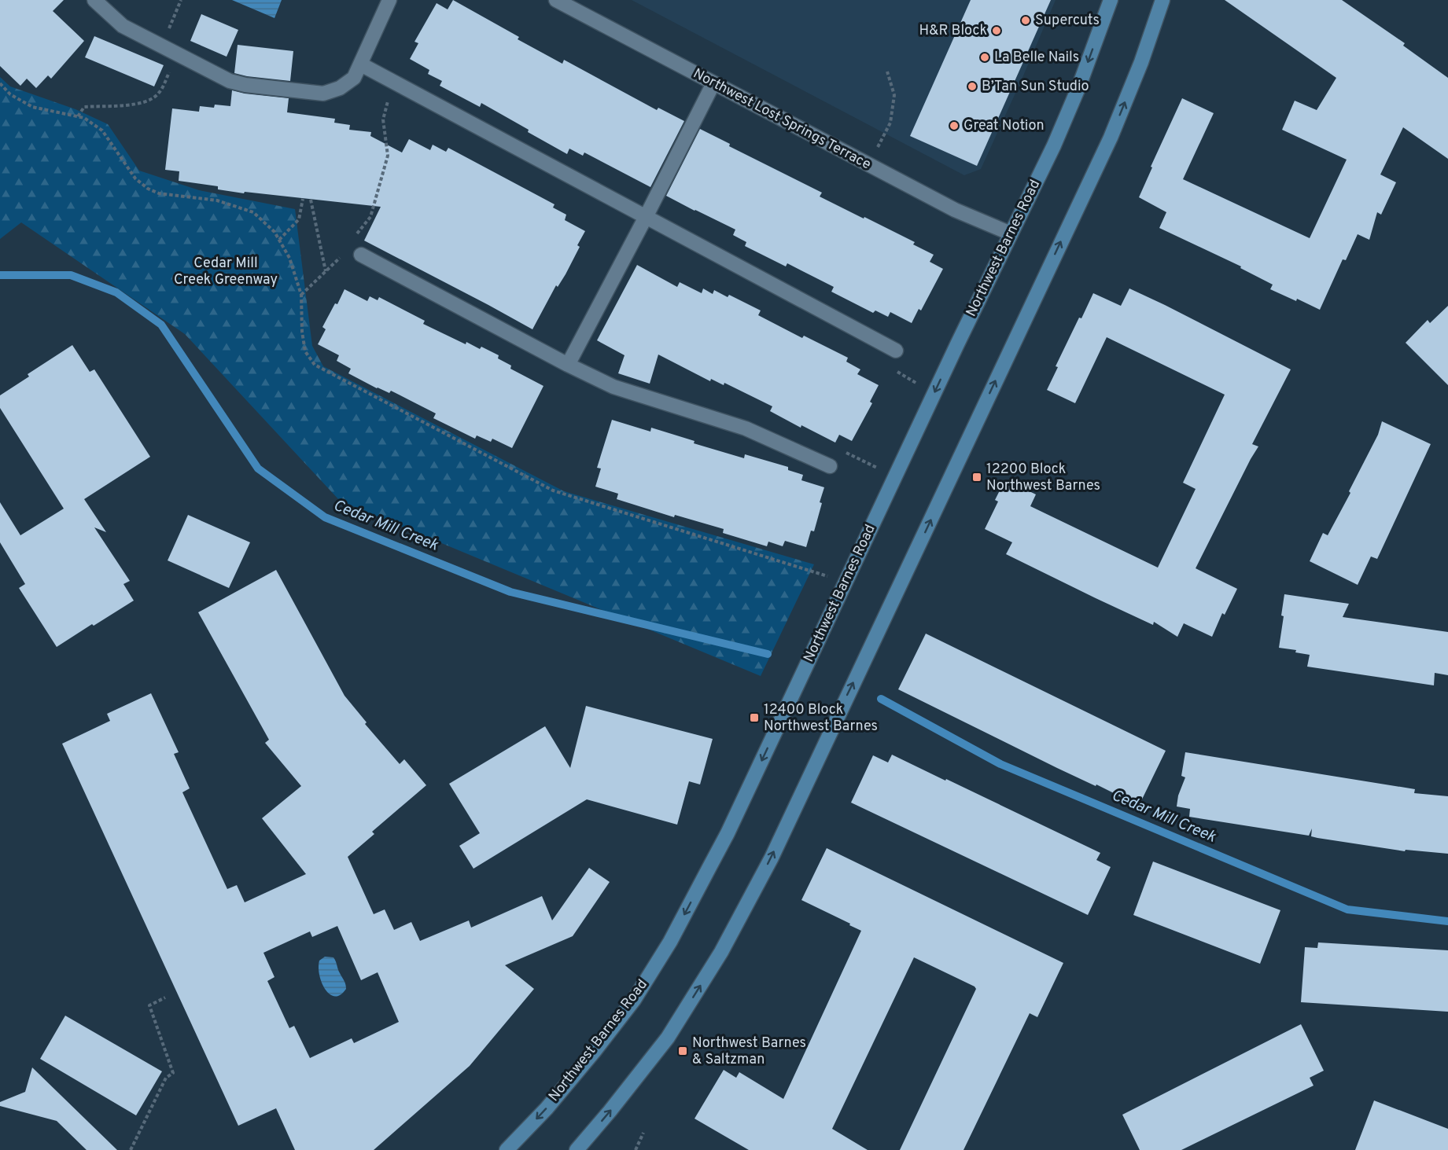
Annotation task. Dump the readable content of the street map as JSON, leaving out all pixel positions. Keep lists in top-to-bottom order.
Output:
{
  "streets": {
    "main road": ["Northwest Barnes Road"],
    "street": ["Northwest Lost Springs Terrace"]
  },
  "crossings": [
    ["Northwest Lost Springs Terrace", "Northwest Barnes Road"]
  ],
  "water": ["Cedar Mill Creek"],
  "parks": ["Cedar Mill Creek Greenway"],
  "places": {
    "other": [
      "Supercuts",
      "H&R Block",
      "La Belle Nails",
      "B’Tan Sun Studio",
      "Great Notion"
    ],
    "transit": ["12200 Block Northwest Barnes", "12400 Block Northwest Barnes", "Northwest Barnes & Saltzman"]
  }
}
